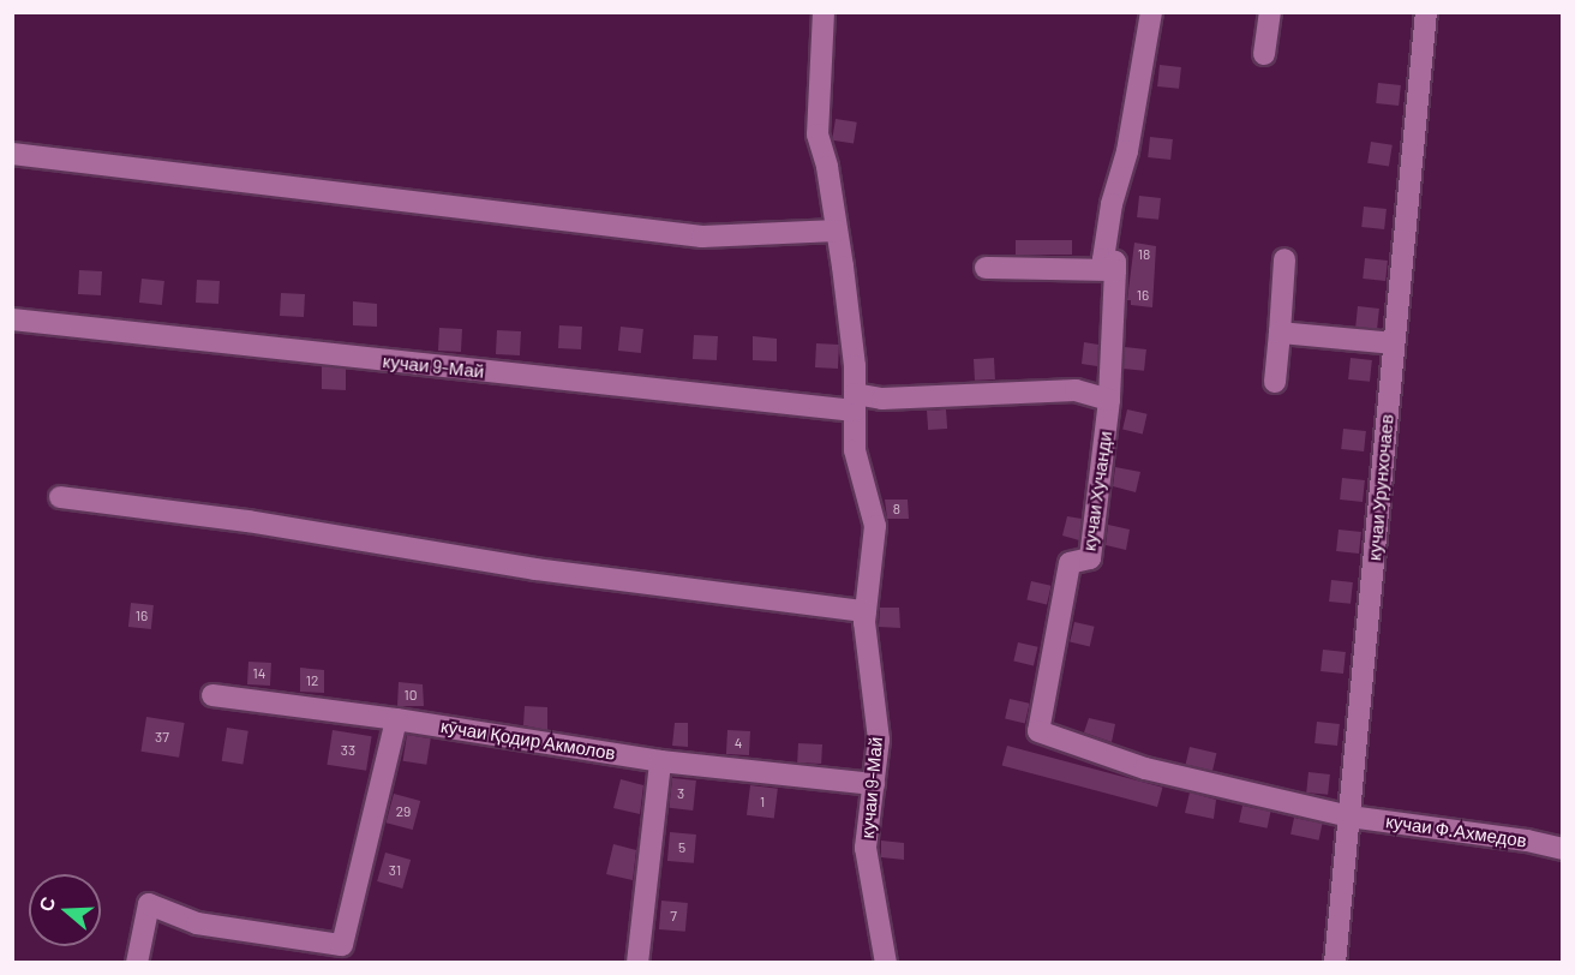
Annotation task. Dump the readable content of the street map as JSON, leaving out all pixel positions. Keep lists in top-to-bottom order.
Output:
{
  "streets": {
    "street": [
      "кучаи 9-Май",
      "кучаи Урунхочаев",
      "кучаи Хучанди",
      "кӯчаи Қодир Акмолов",
      "кучаи Ф.Ахмедов"
    ]
  },
  "crossings": [
    ["кучаи 9-Май", "кӯчаи Қодир Акмолов"],
    ["кучаи Урунхочаев", "кучаи Хучанди"],
    ["кучаи Урунхочаев", "кучаи Ф.Ахмедов"],
    ["кучаи Хучанди", "кучаи Ф.Ахмедов"]
  ],
  "house_numbers": [
    "18",
    "16",
    "8",
    "16",
    "14",
    "12",
    "10",
    "37",
    "4",
    "33",
    "3",
    "1",
    "29",
    "5",
    "31",
    "7"
  ],
  "north": "left"
}
